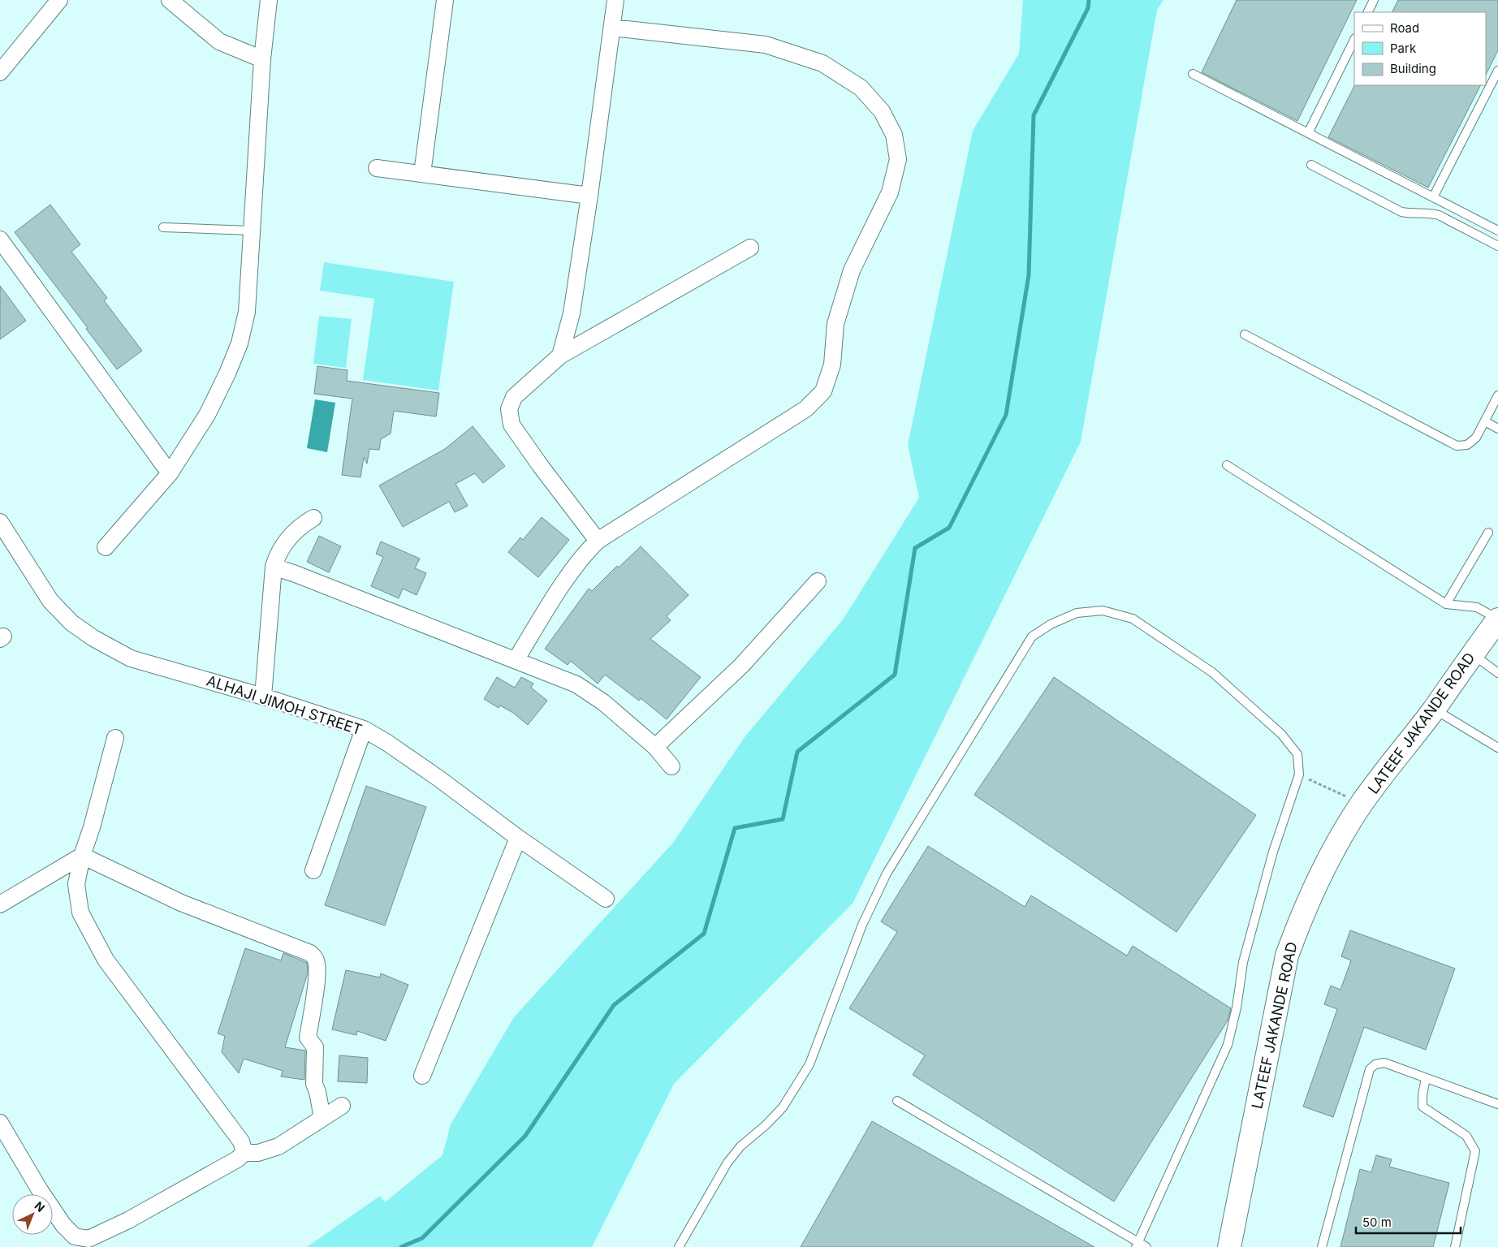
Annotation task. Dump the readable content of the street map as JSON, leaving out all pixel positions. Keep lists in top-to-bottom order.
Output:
{
  "streets": {
    "main road": ["LATEEF JAKANDE ROAD"],
    "street": ["ALHAJI JIMOH STREET"]
  },
  "legend": ["Road", "Park", "Building"],
  "scale_bar": "50 m",
  "north": "top right"
}
